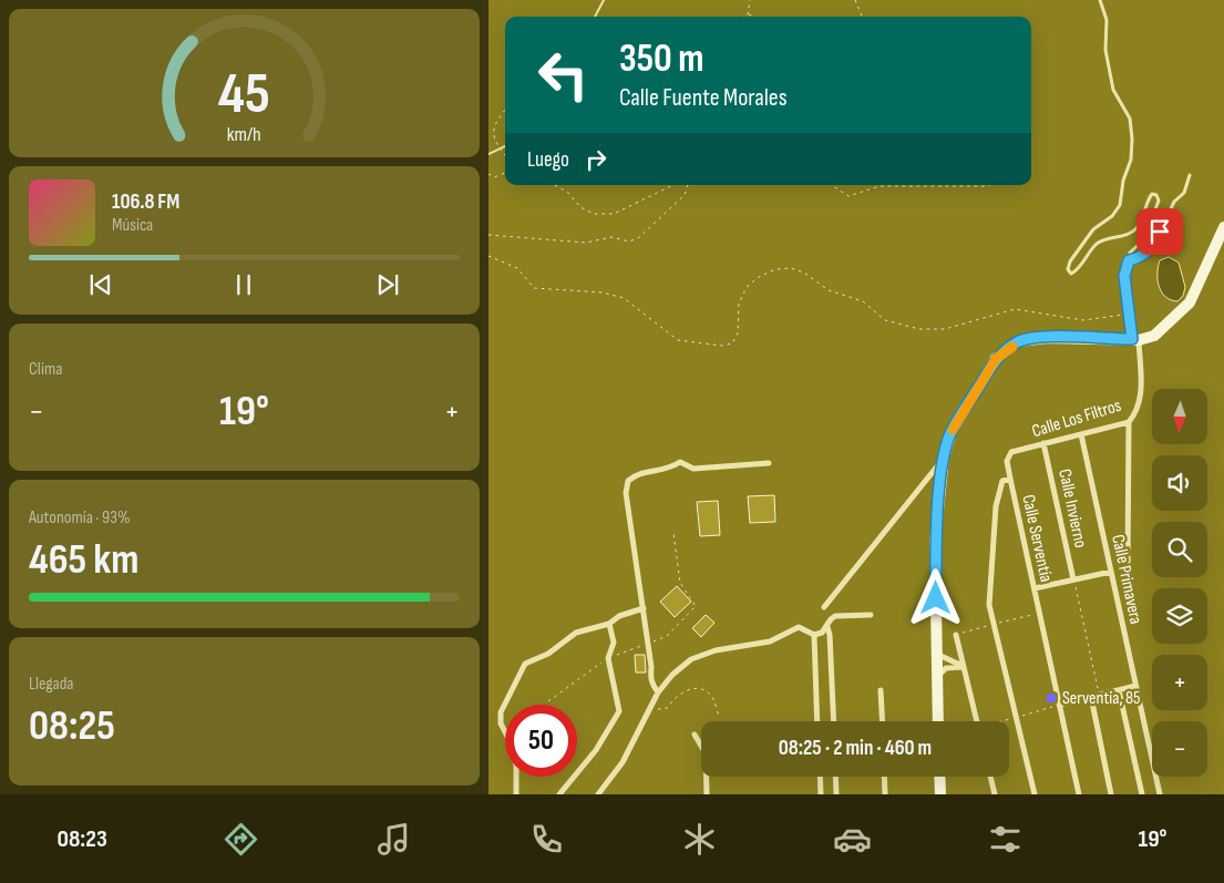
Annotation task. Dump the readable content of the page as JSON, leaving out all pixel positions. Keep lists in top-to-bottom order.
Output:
{
  "streets": {
    "street": [
      "Calle Los Filtros",
      "Calle Invierno",
      "Calle Serventía",
      "Calle Primavera"
    ]
  },
  "crossings": [
    ["Calle Los Filtros", "Calle Invierno"],
    ["Calle Los Filtros", "Calle Serventía"],
    ["Calle Los Filtros", "Calle Primavera"]
  ],
  "places": {
    "transit": ["Serventía, 85"]
  },
  "north": "bottom",
  "page": {
    "turn": ["350 m", "Calle Fuente Morales"],
    "then": "Luego",
    "song": ["106.8 FM", "Música"],
    "tile": [
      "Clima",
      ["Autonomía · 93%", "465 km"],
      ["Llegada", "08:25"]
    ],
    "heat": ["−", "19°", "+"],
    "map_buttons": ["+", "−"],
    "limit": "50",
    "trip": "08:25 · 2 min · 460 m",
    "tabs": ["08:23", "19°"],
    "gauge": ["45", "km/h"]
  }
}
